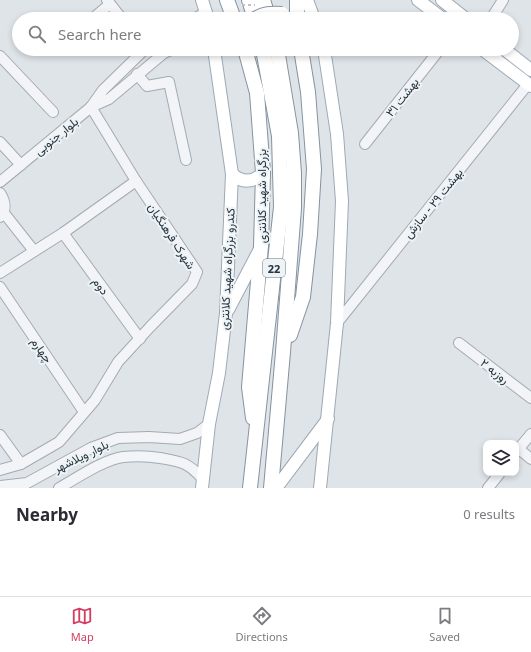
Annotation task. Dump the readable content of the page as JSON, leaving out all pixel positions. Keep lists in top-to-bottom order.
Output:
{
  "streets": {
    "highway": ["بزرگراه شهید کلانتری", "22"],
    "main road": ["کندرو بزرگراه شهید کلانتری"],
    "street": [
      "بهشت ۳۱",
      "بلوار جنوبی",
      "بهشت ۲۹ - سازش",
      "شهرک فرهنگیان",
      "دوم",
      "چهارم",
      "۲ روزبه",
      "بلوار ویلاشهر"
    ]
  },
  "crossings": [
    ["بلوار جنوبی", "شهرک فرهنگیان"],
    ["شهرک فرهنگیان", "دوم"],
    ["شهرک فرهنگیان", "چهارم"],
    ["کندرو بزرگراه شهید کلانتری", "بلوار ویلاشهر"]
  ],
  "page": {
    "search": "Search here",
    "heading": ["Nearby", "0 results"],
    "nav": ["Map", "Directions", "Saved"]
  }
}
